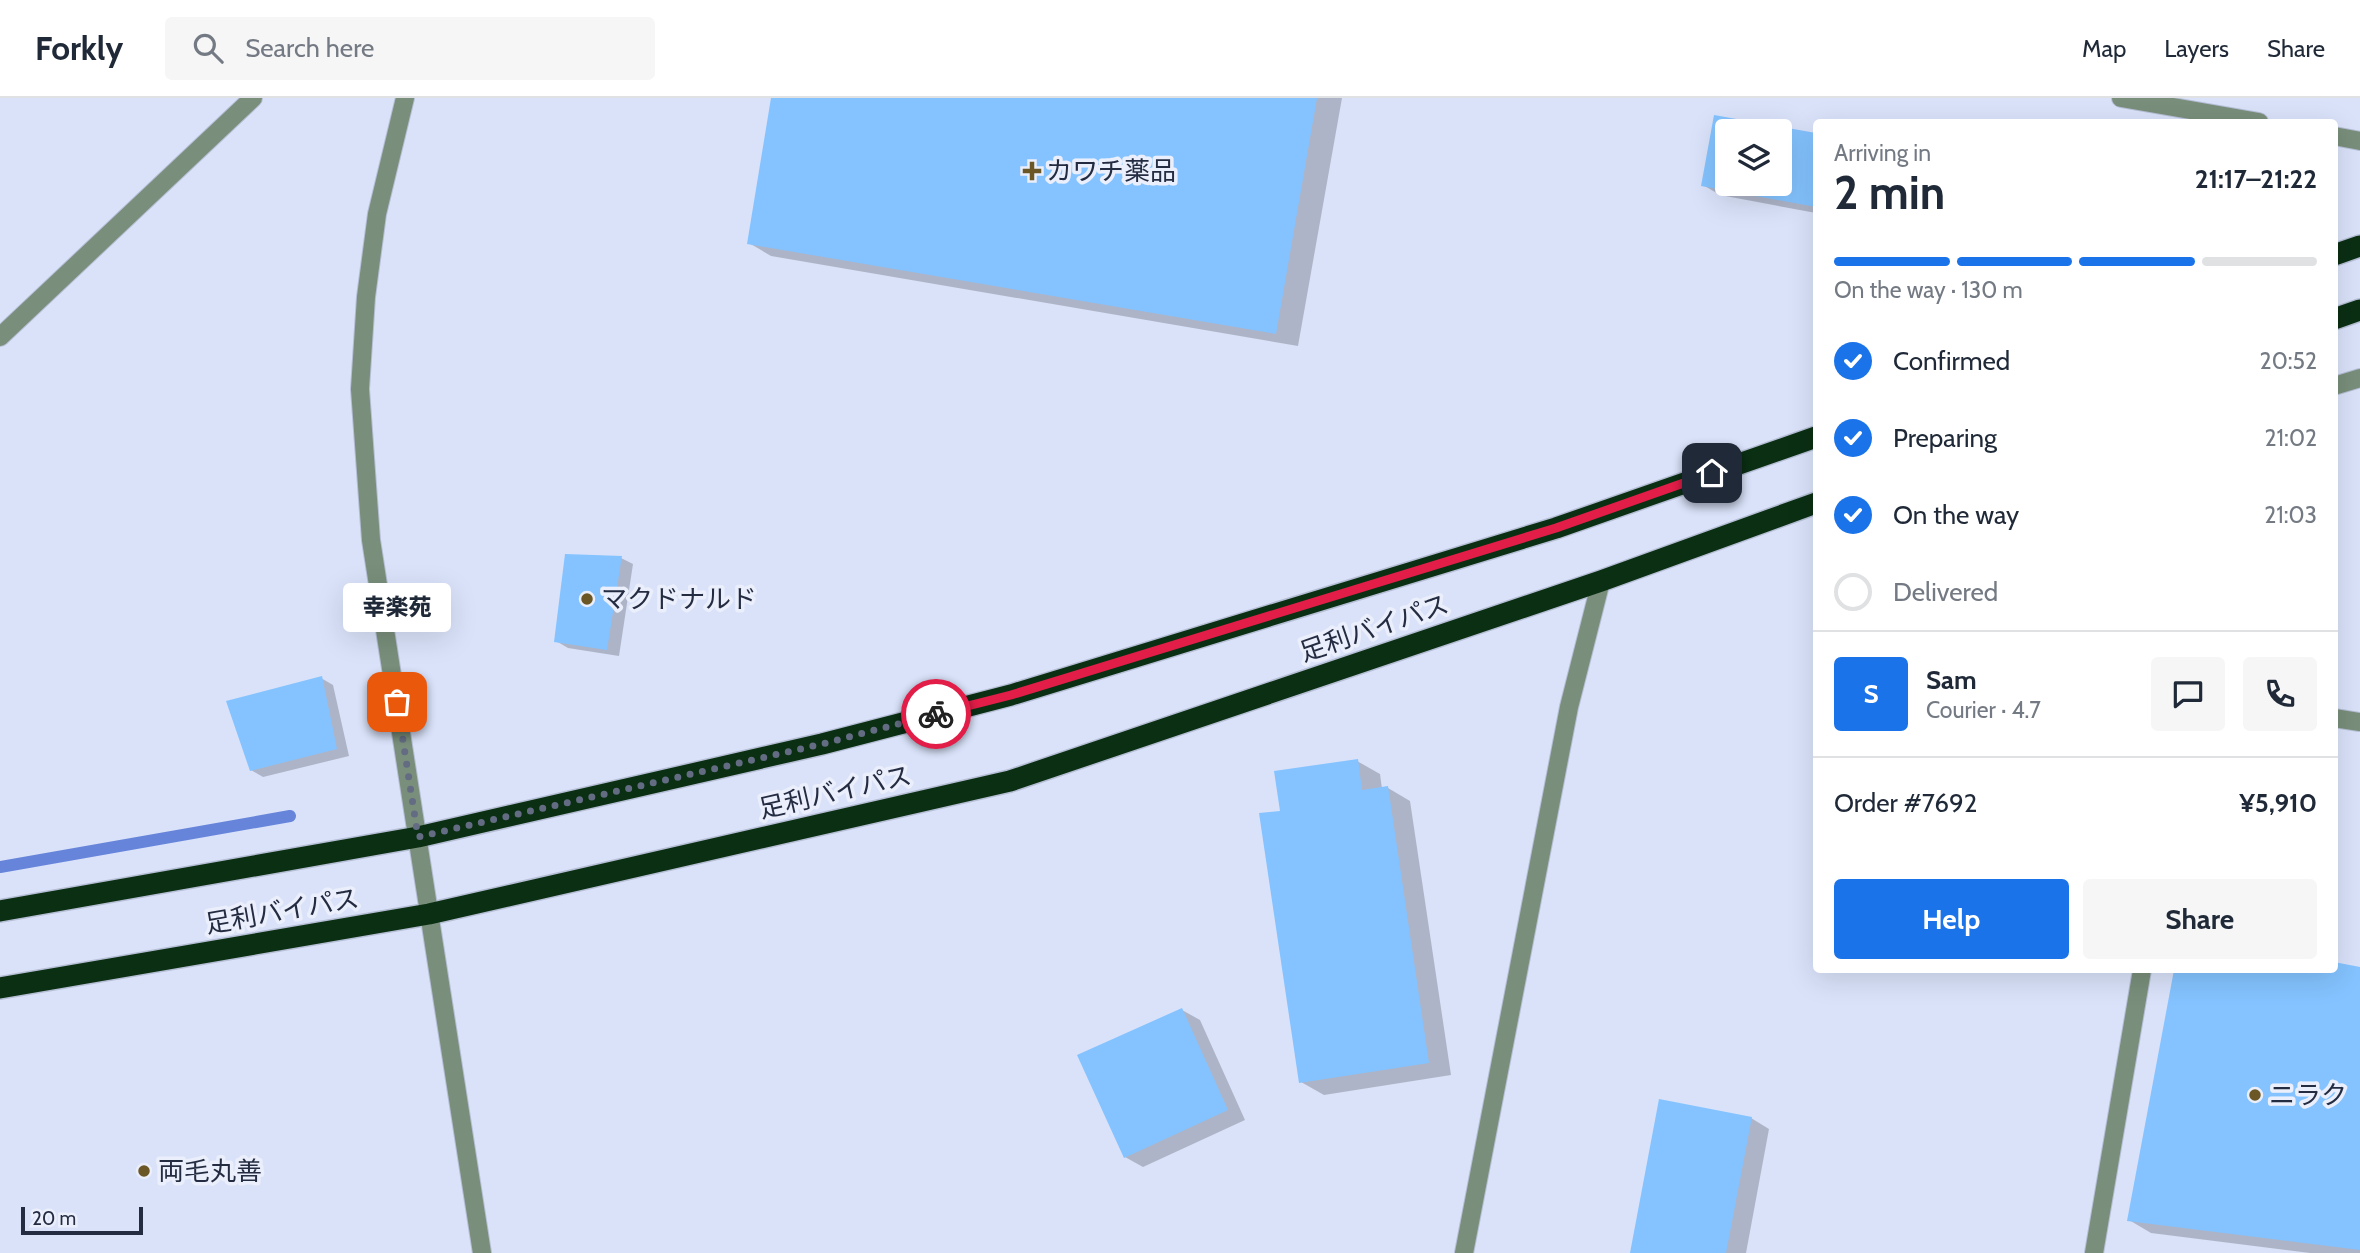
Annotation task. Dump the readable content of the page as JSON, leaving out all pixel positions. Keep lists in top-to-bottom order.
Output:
{
  "streets": {
    "highway": ["足利バイパス"]
  },
  "places": {
    "health": ["カワチ薬品"],
    "other": [
      "マクドナルド",
      "幸楽苑",
      "ニラク",
      "両毛丸善"
    ]
  },
  "scale_bar": "20 m",
  "page": {
    "header": "Forkly",
    "search": "Search here",
    "nav": ["Map", "Layers", "Share"],
    "heading": ["2 min", "Arriving in", "21:17–21:22"],
    "panel": [
      "Sam",
      "Courier · 4.7",
      "Order #7692",
      "¥5,910"
    ],
    "bar": "On the way · 130 m",
    "list": [
      ["Confirmed", "20:52"],
      ["Preparing", "21:02"],
      ["On the way", "21:03"],
      "Delivered"
    ],
    "bubble": "幸楽苑",
    "round": "S",
    "buttons": ["Help", "Share"],
    "scale": "20 m"
  }
}
